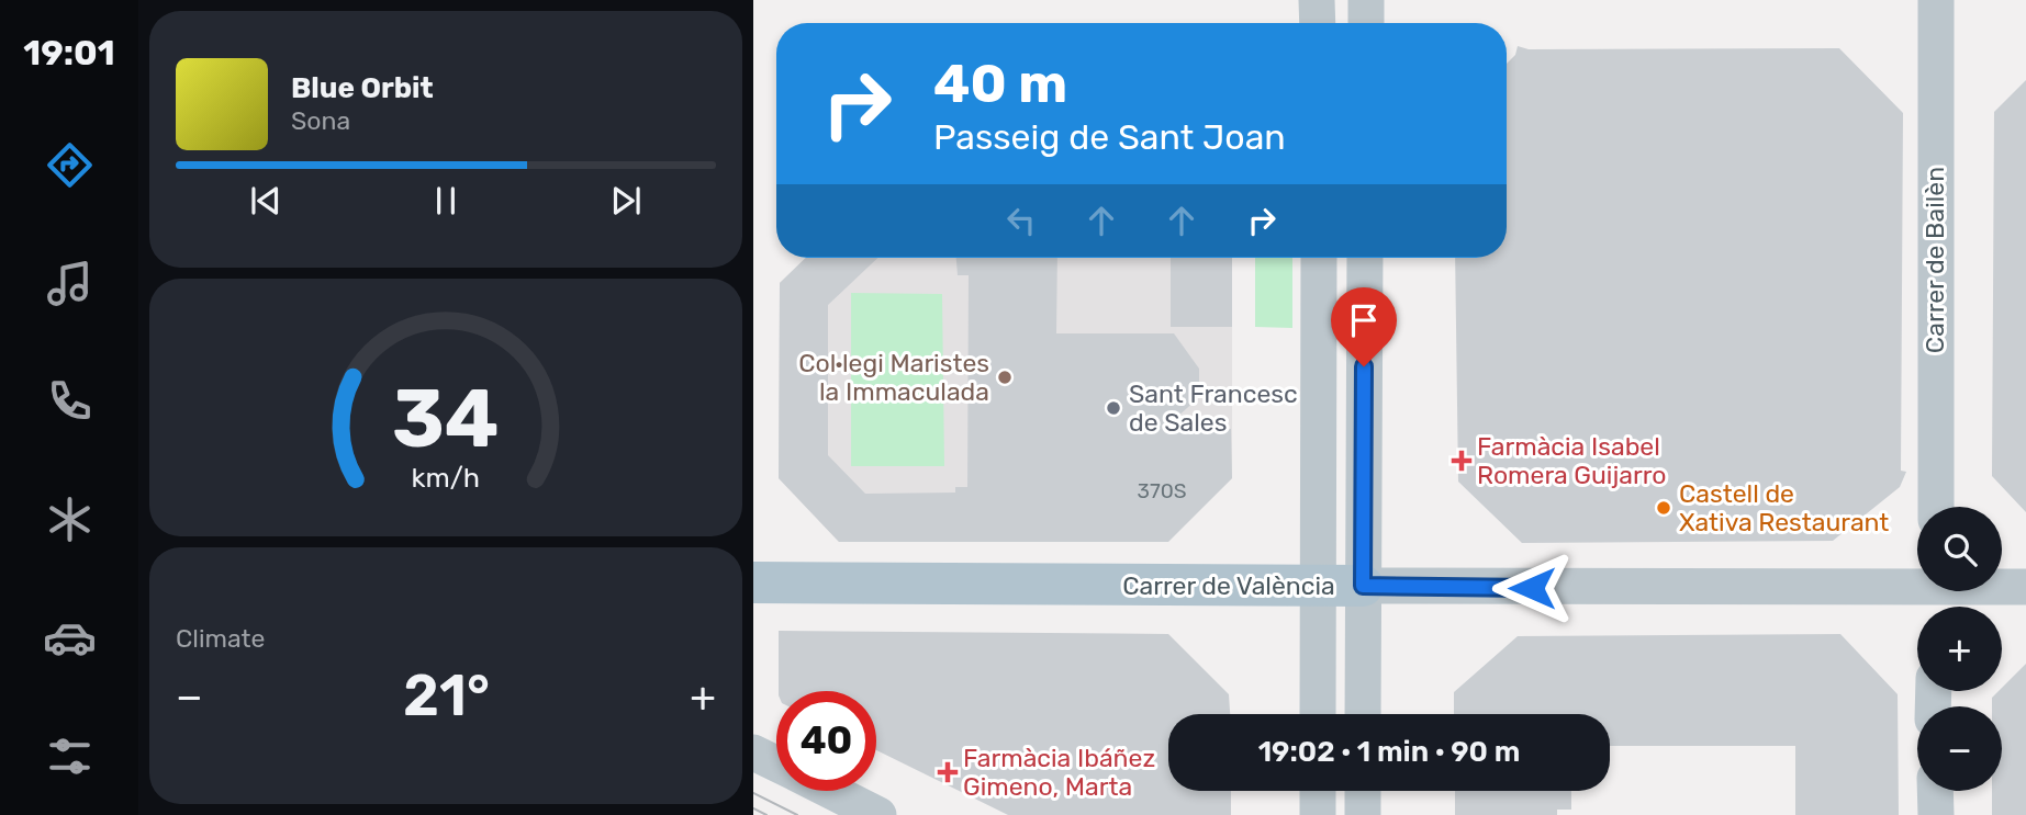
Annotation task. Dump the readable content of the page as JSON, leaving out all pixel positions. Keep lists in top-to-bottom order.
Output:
{
  "streets": {
    "main road": ["Carrer de València"],
    "street": ["Carrer de Bailèn"]
  },
  "places": {
    "other": ["Col·legi Maristes la Immaculada", "Sant Francesc de Sales", "Castell de Xativa Restaurant"],
    "health": ["Farmàcia Isabel Romera Guijarro", "Farmàcia Ibáñez Gimeno, Marta"]
  },
  "house_numbers": ["370S"],
  "page": {
    "tabs": "19:01",
    "turn": ["40 m", "Passeig de Sant Joan"],
    "song": ["Blue Orbit", "Sona"],
    "map_buttons": ["+", "−"],
    "tile": "Climate",
    "heat": ["−", "21°", "+"],
    "limit": "40",
    "trip": "19:02 · 1 min · 90 m",
    "gauge": ["34", "km/h"]
  }
}
